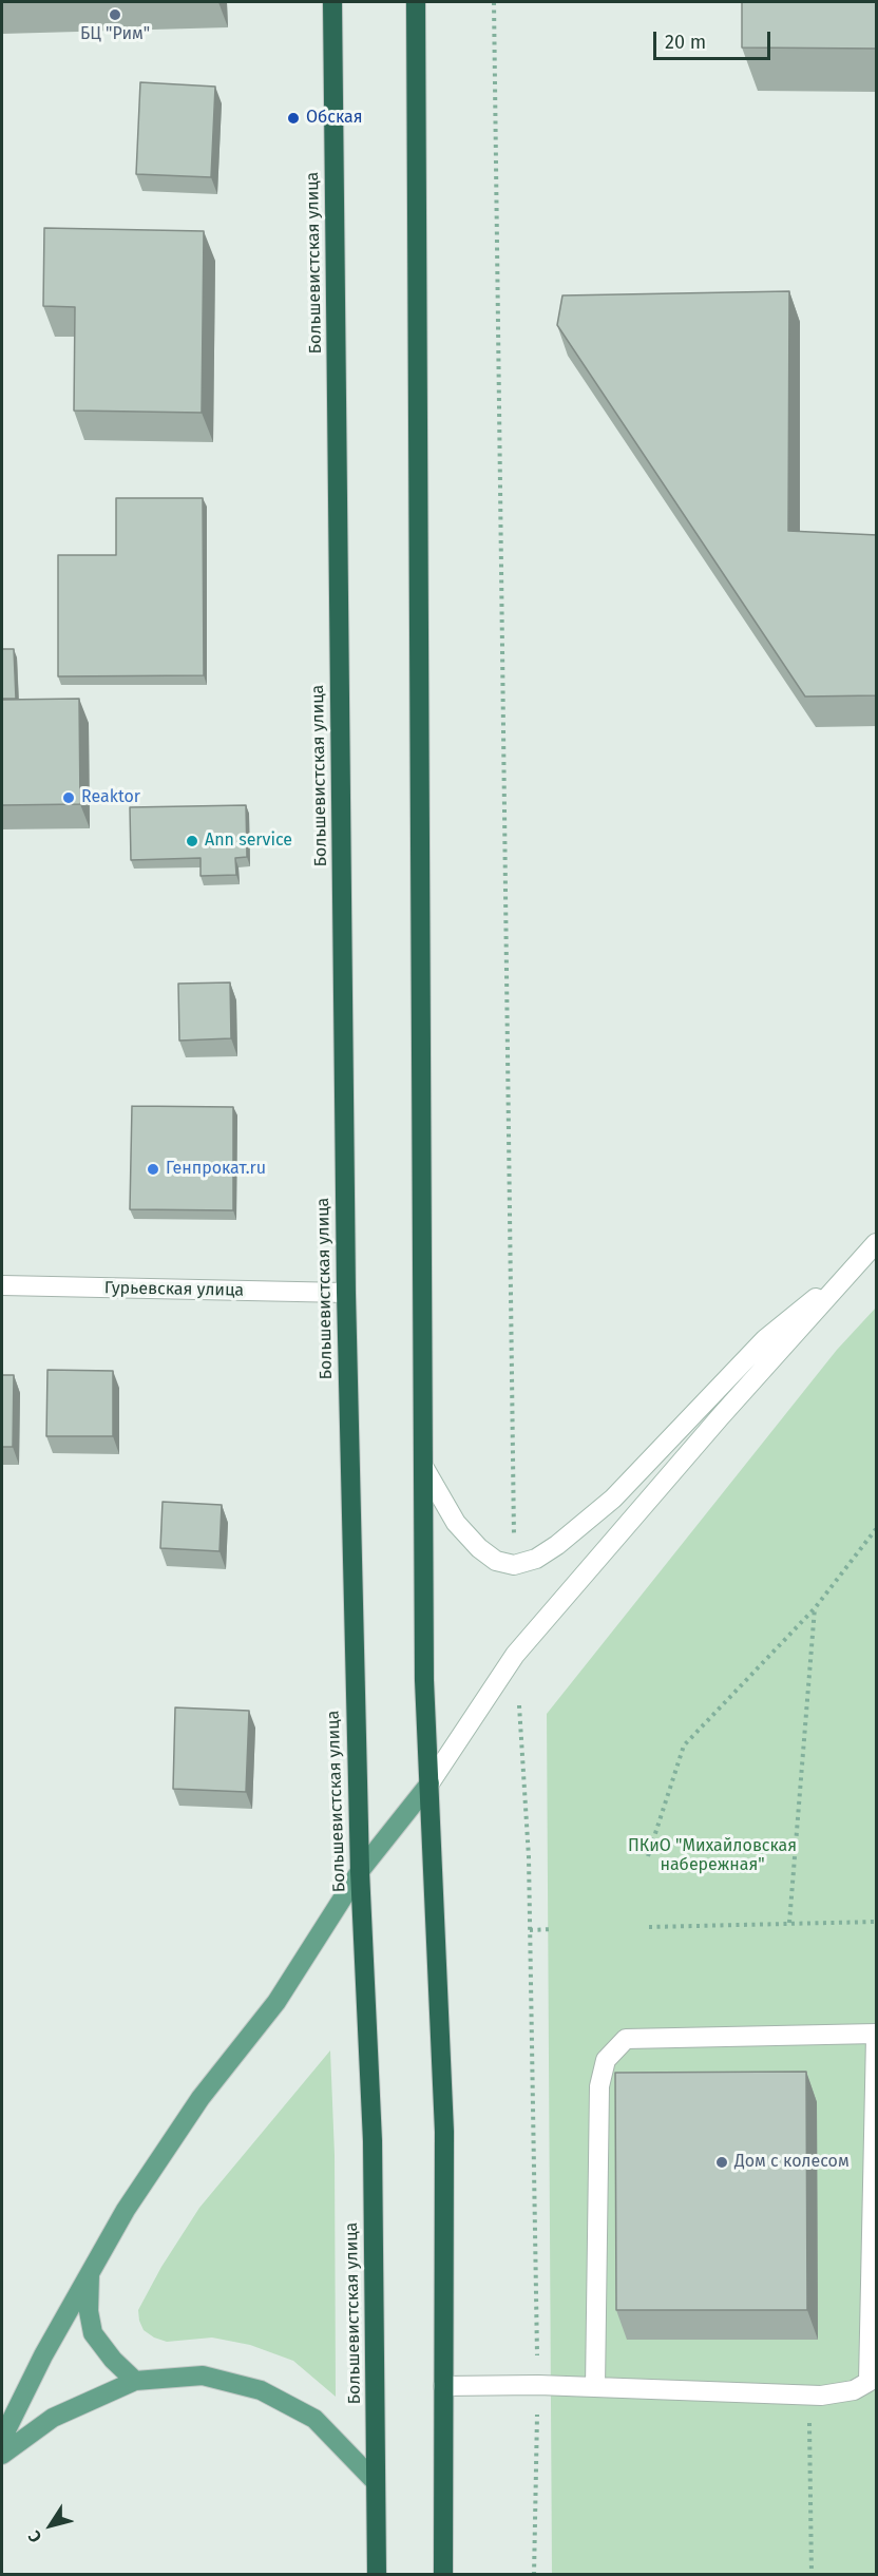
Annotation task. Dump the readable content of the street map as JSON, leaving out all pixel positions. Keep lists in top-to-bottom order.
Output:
{
  "streets": {
    "highway": ["Большевистская улица"],
    "street": ["Гурьевская улица"]
  },
  "crossings": [
    ["Большевистская улица", "Гурьевская улица"]
  ],
  "parks": ["ПКиО \"Михайловская набережная\""],
  "places": [
    "БЦ \"Рим\"",
    "Обская",
    "Reaktor",
    "Ann service",
    "Генпрокат.ru",
    "Дом с колесом"
  ],
  "scale_bar": "20 m",
  "north": "bottom left"
}
